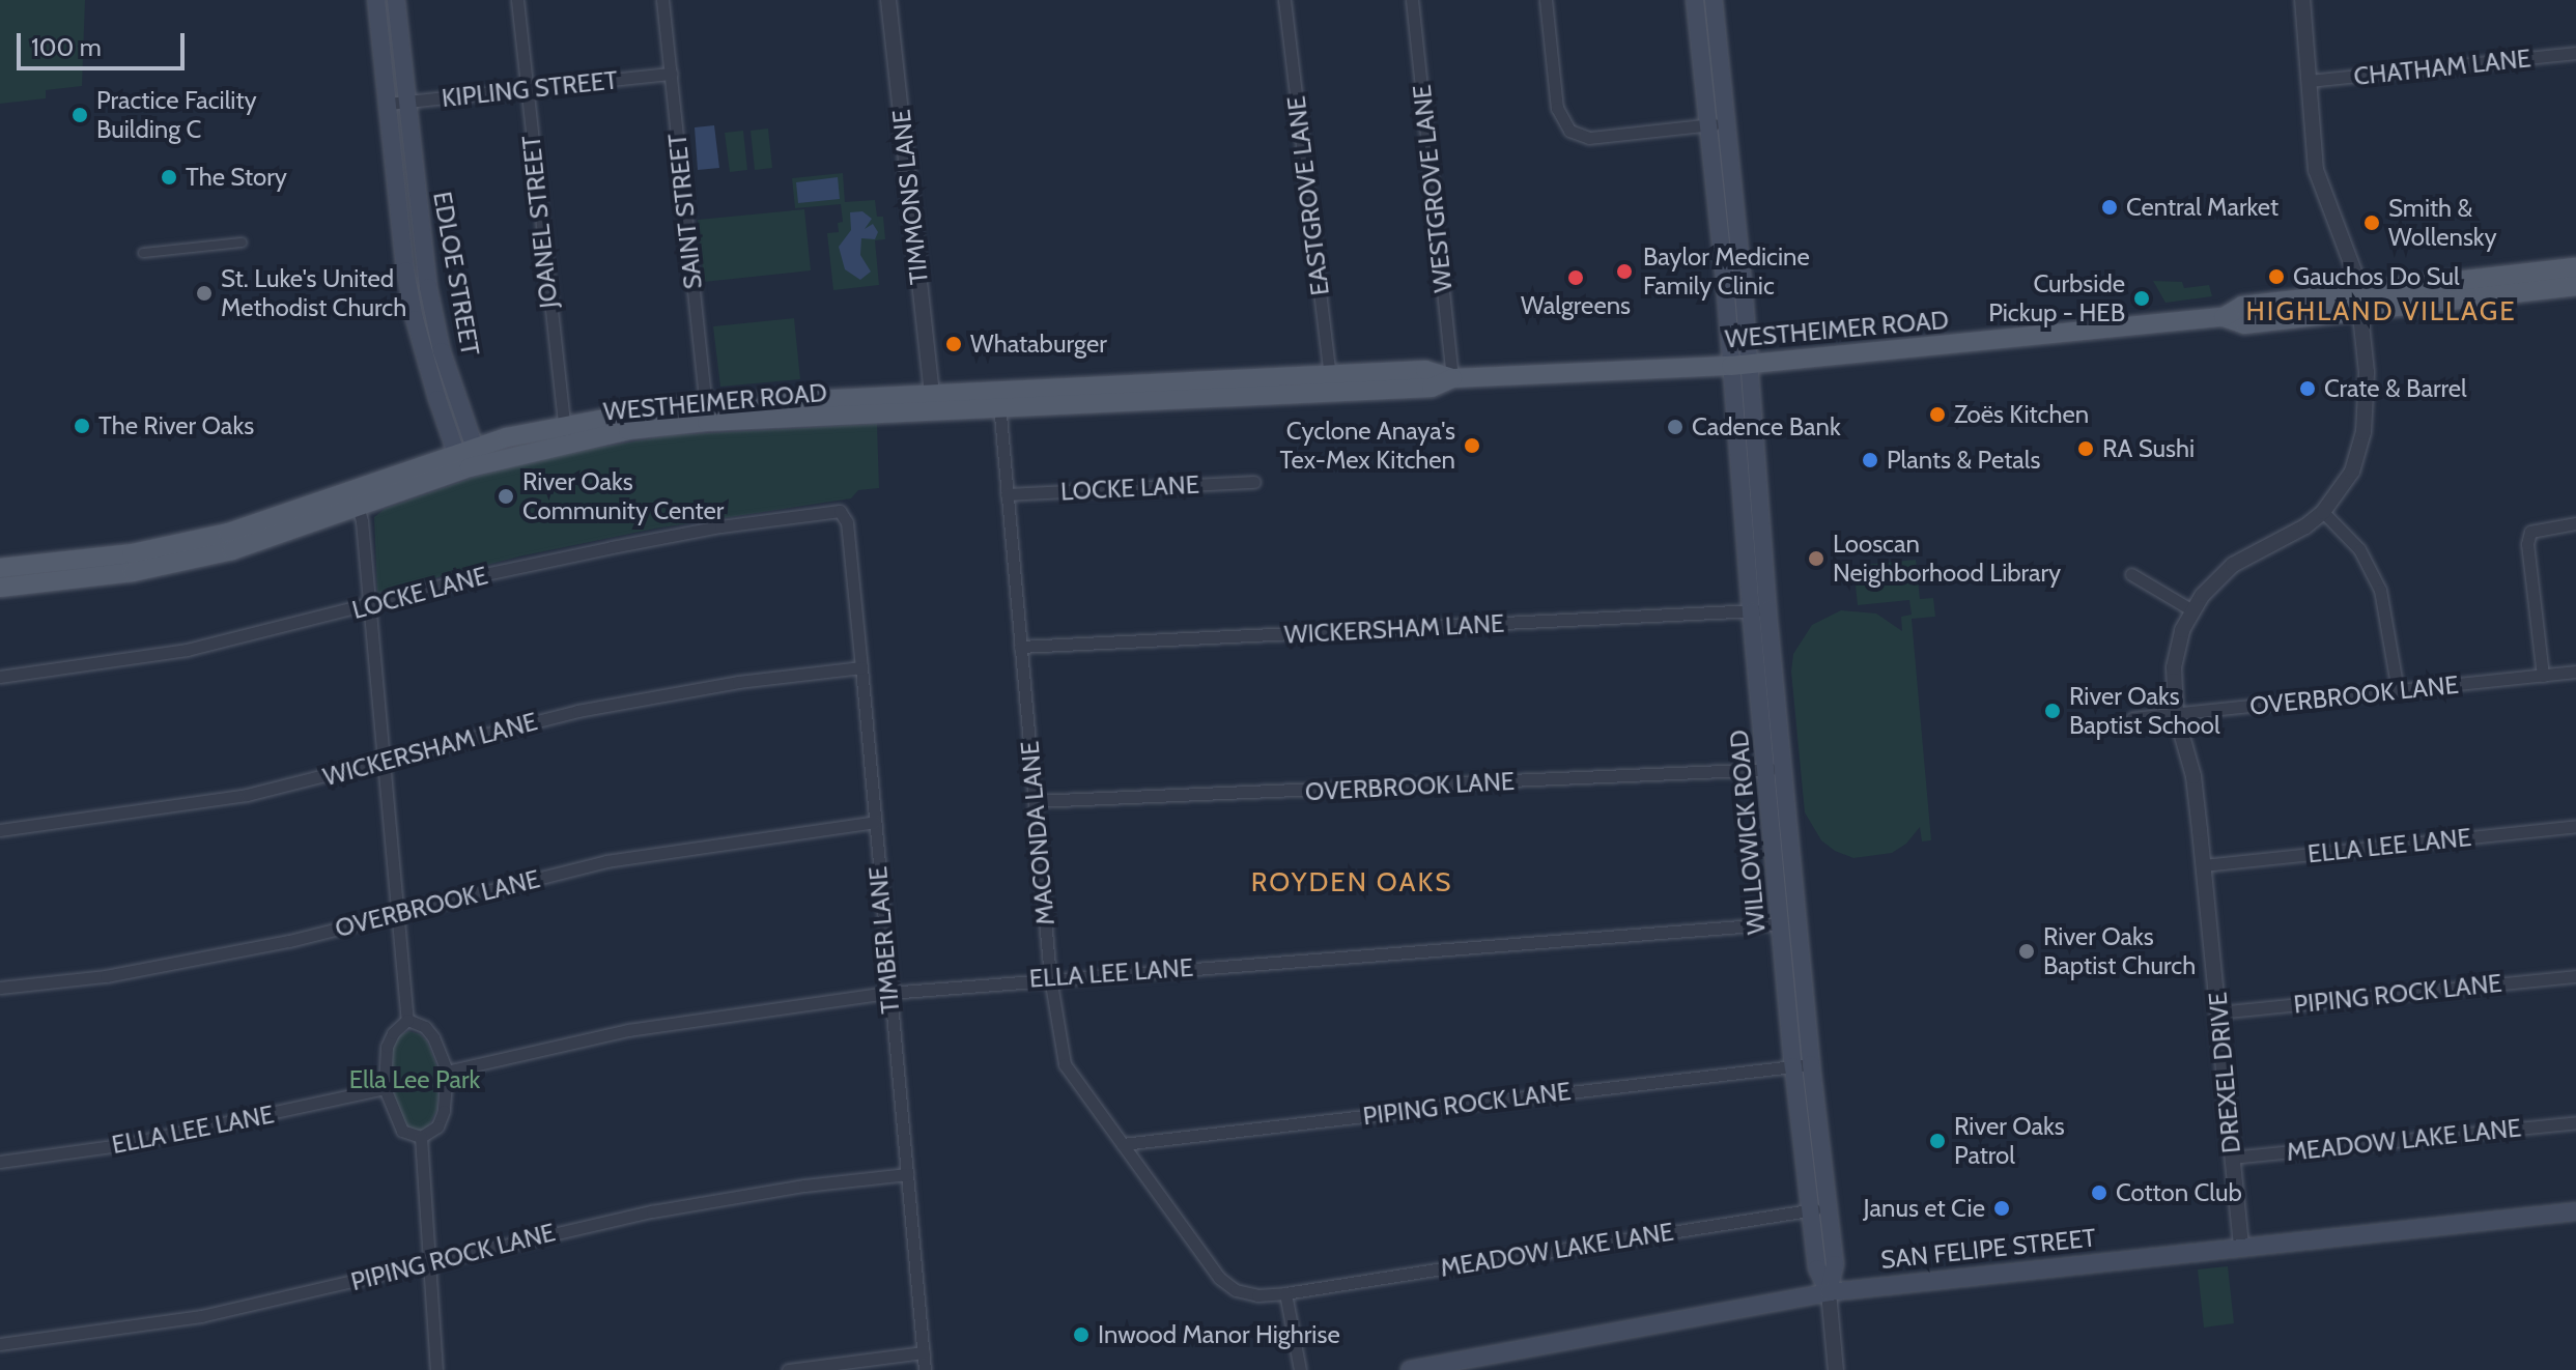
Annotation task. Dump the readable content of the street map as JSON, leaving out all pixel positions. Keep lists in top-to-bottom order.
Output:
{
  "streets": {
    "main road": [
      "EDLOE STREET",
      "WESTHEIMER ROAD",
      "WILLOWICK ROAD",
      "SAN FELIPE STREET"
    ],
    "street": [
      "CHATHAM LANE",
      "KIPLING STREET",
      "WESTGROVE LANE",
      "EASTGROVE LANE",
      "TIMMONS LANE",
      "SAINT STREET",
      "JOANEL STREET",
      "LOCKE LANE",
      "WICKERSHAM LANE",
      "OVERBROOK LANE",
      "MACONDA LANE",
      "ELLA LEE LANE",
      "TIMBER LANE",
      "PIPING ROCK LANE",
      "DREXEL DRIVE",
      "MEADOW LAKE LANE"
    ]
  },
  "crossings": [
    ["CHATHAM LANE", "DREXEL DRIVE"],
    ["KIPLING STREET", "SAINT STREET"],
    ["KIPLING STREET", "JOANEL STREET"],
    ["KIPLING STREET", "EDLOE STREET"],
    ["WESTGROVE LANE", "WESTHEIMER ROAD"],
    ["EASTGROVE LANE", "WESTHEIMER ROAD"],
    ["TIMMONS LANE", "WESTHEIMER ROAD"],
    ["SAINT STREET", "WESTHEIMER ROAD"],
    ["JOANEL STREET", "WESTHEIMER ROAD"],
    ["EDLOE STREET", "WESTHEIMER ROAD"],
    ["WESTHEIMER ROAD", "WILLOWICK ROAD"],
    ["WESTHEIMER ROAD", "MACONDA LANE"],
    ["WESTHEIMER ROAD", "DREXEL DRIVE"],
    ["LOCKE LANE", "MACONDA LANE"],
    ["LOCKE LANE", "TIMBER LANE"],
    ["WICKERSHAM LANE", "WILLOWICK ROAD"],
    ["WICKERSHAM LANE", "MACONDA LANE"],
    ["WICKERSHAM LANE", "TIMBER LANE"],
    ["OVERBROOK LANE", "WILLOWICK ROAD"],
    ["OVERBROOK LANE", "MACONDA LANE"],
    ["OVERBROOK LANE", "TIMBER LANE"],
    ["OVERBROOK LANE", "DREXEL DRIVE"],
    ["WILLOWICK ROAD", "ELLA LEE LANE"],
    ["WILLOWICK ROAD", "PIPING ROCK LANE"],
    ["WILLOWICK ROAD", "MEADOW LAKE LANE"],
    ["WILLOWICK ROAD", "SAN FELIPE STREET"],
    ["MACONDA LANE", "ELLA LEE LANE"],
    ["MACONDA LANE", "PIPING ROCK LANE"],
    ["MACONDA LANE", "MEADOW LAKE LANE"],
    ["ELLA LEE LANE", "TIMBER LANE"],
    ["ELLA LEE LANE", "DREXEL DRIVE"],
    ["TIMBER LANE", "PIPING ROCK LANE"],
    ["PIPING ROCK LANE", "DREXEL DRIVE"],
    ["DREXEL DRIVE", "MEADOW LAKE LANE"],
    ["DREXEL DRIVE", "SAN FELIPE STREET"]
  ],
  "districts": ["HIGHLAND VILLAGE", "ROYDEN OAKS"],
  "parks": ["Ella Lee Park"],
  "places": [
    "Practice Facility Building C",
    "The Story",
    "Central Market",
    "Smith & Wollensky",
    "Baylor Medicine Family Clinic",
    "Gauchos Do Sul",
    "Walgreens",
    "St. Luke's United Methodist Church",
    "Curbside Pickup - HEB",
    "Whataburger",
    "Crate & Barrel",
    "Zoës Kitchen",
    "The River Oaks",
    "Cadence Bank",
    "Cyclone Anaya's Tex-Mex Kitchen",
    "RA Sushi",
    "Plants & Petals",
    "River Oaks Community Center",
    "Looscan Neighborhood Library",
    "River Oaks Baptist School",
    "River Oaks Baptist Church",
    "River Oaks Patrol",
    "Cotton Club",
    "Janus et Cie",
    "Inwood Manor Highrise"
  ],
  "scale_bar": "100 m"
}
